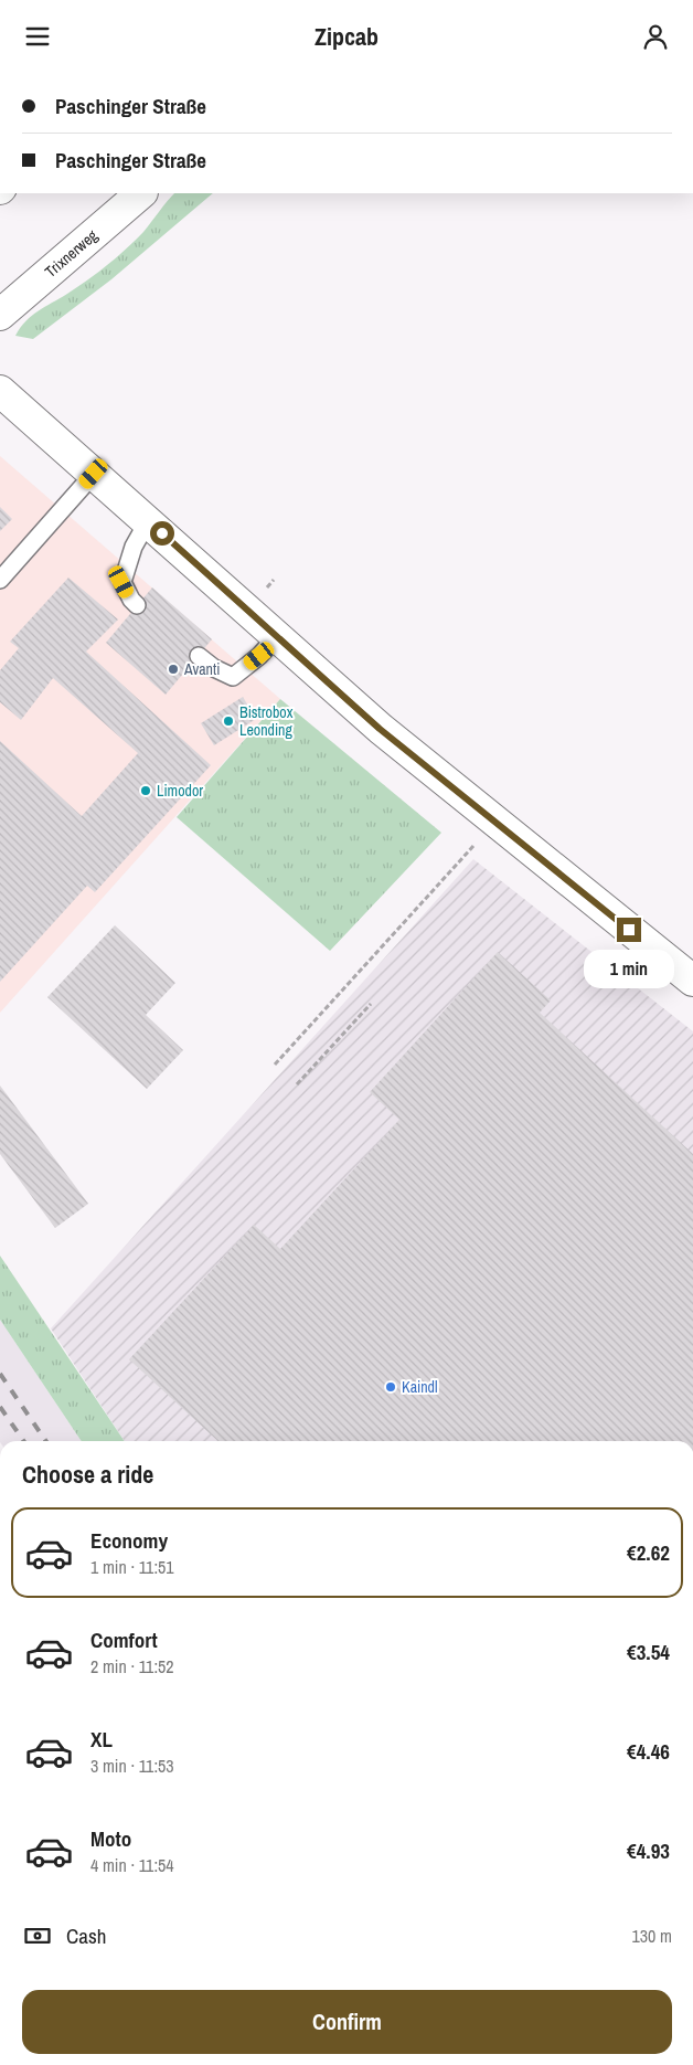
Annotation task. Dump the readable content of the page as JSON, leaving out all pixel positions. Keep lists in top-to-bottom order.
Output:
{
  "streets": {
    "street": ["Trixnerweg"]
  },
  "places": [
    "Avanti",
    "Bistrobox Leonding",
    "Limodor",
    "Kaindl"
  ],
  "page": {
    "header": "Zipcab",
    "banner": ["Paschinger Straße", "Paschinger Straße"],
    "bubble": "1 min",
    "heading": "Choose a ride",
    "list": [
      {
        "name": "Economy",
        "note": "1 min · 11:51",
        "value": "€2.62"
      },
      {
        "name": "Comfort",
        "note": "2 min · 11:52",
        "value": "€3.54"
      },
      {
        "name": "XL",
        "note": "3 min · 11:53",
        "value": "€4.46"
      },
      {
        "name": "Moto",
        "note": "4 min · 11:54",
        "value": "€4.93"
      }
    ],
    "pay": ["Cash", "130 m"],
    "buttons": "Confirm"
  }
}
